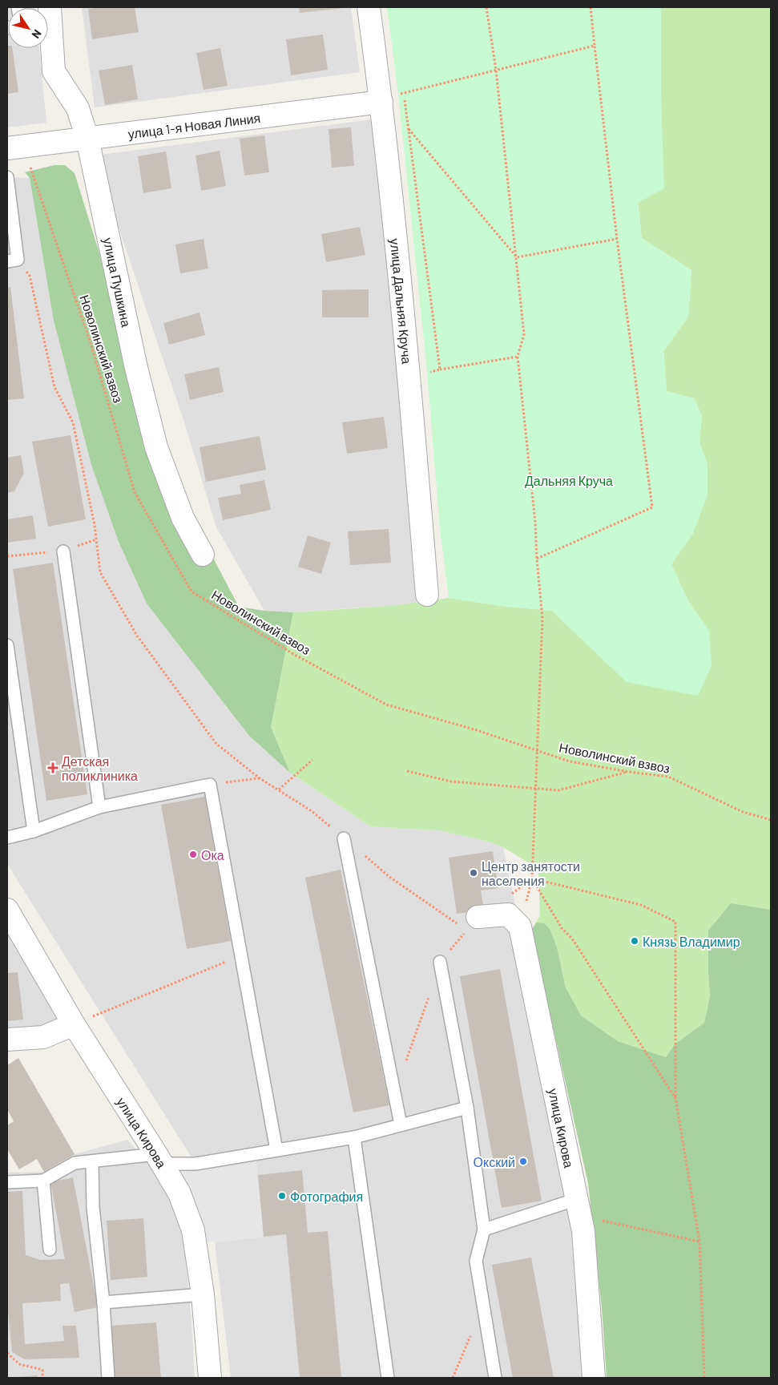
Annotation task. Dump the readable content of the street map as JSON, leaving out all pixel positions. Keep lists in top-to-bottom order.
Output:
{
  "streets": {
    "street": [
      "улица 1-я Новая Линия",
      "улица Пушкина",
      "улица Дальняя Круча",
      "улица Кирова"
    ],
    "path": ["Новолинский взвоз"]
  },
  "crossings": [
    ["улица 1-я Новая Линия", "улица Пушкина"],
    ["улица 1-я Новая Линия", "улица Дальняя Круча"],
    ["улица 1-я Новая Линия", "Новолинский взвоз"]
  ],
  "parks": ["Дальняя Круча"],
  "places": {
    "health": ["Детская поликлиника"],
    "other": [
      "Ока",
      "Центр занятости населения",
      "Князь Владимир",
      "Окский",
      "Фотография"
    ]
  },
  "north": "bottom right"
}
